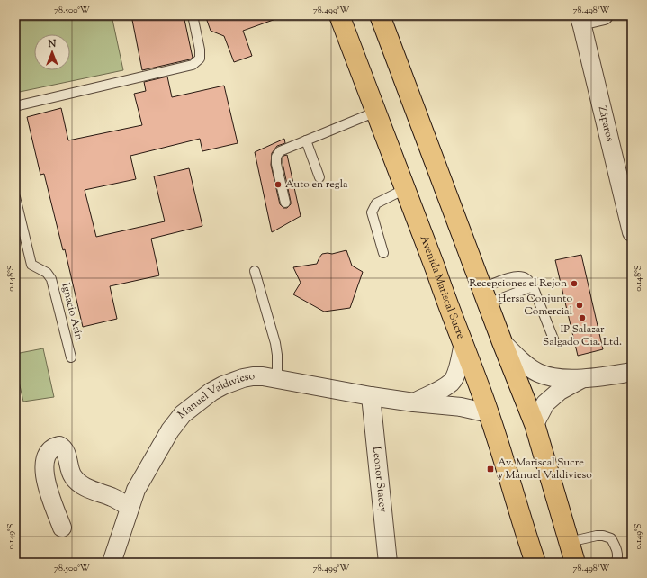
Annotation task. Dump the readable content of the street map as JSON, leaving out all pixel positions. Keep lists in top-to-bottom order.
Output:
{
  "streets": {
    "main road": ["Avenida Mariscal Sucre"],
    "street": ["Záparos", "Manuel Valdivieso", "Leonor Stacey"],
    "lane": ["Ignacio Asín"]
  },
  "crossings": [
    ["Avenida Mariscal Sucre", "Manuel Valdivieso"],
    ["Manuel Valdivieso", "Leonor Stacey"]
  ],
  "places": {
    "other": [
      "Auto en regla",
      "Recepciones el Rejon",
      "Hersa Conjunto Comercial",
      "IP Salazar Salgado Cia. Ltd."
    ],
    "transit": ["Av. Mariscal Sucre y Manuel Valdivieso"]
  },
  "north": "top",
  "coordinates": [
    "78.500°W",
    "78.499°W",
    "78.498°W",
    "0.148°S",
    "0.149°S"
  ]
}
